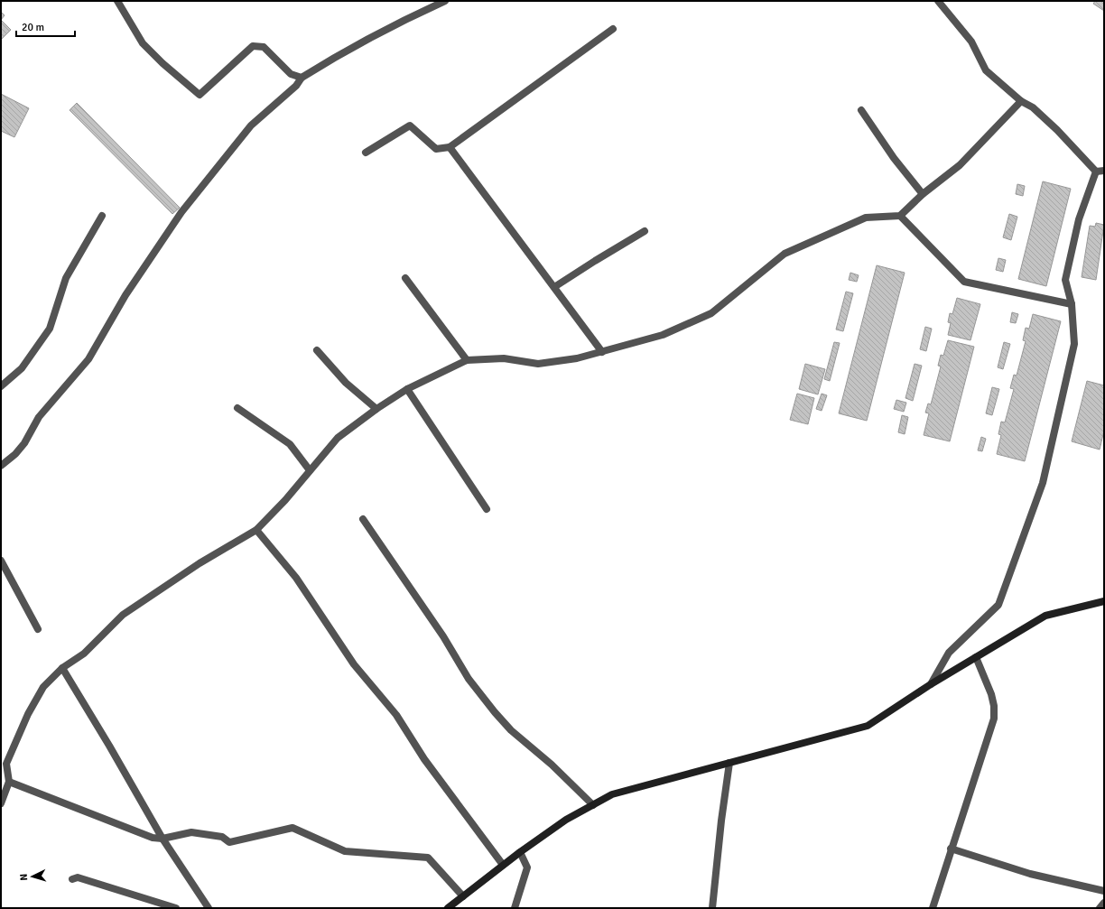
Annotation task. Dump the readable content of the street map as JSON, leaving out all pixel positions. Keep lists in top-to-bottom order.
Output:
{
  "scale_bar": "20 m",
  "north": "left"
}
